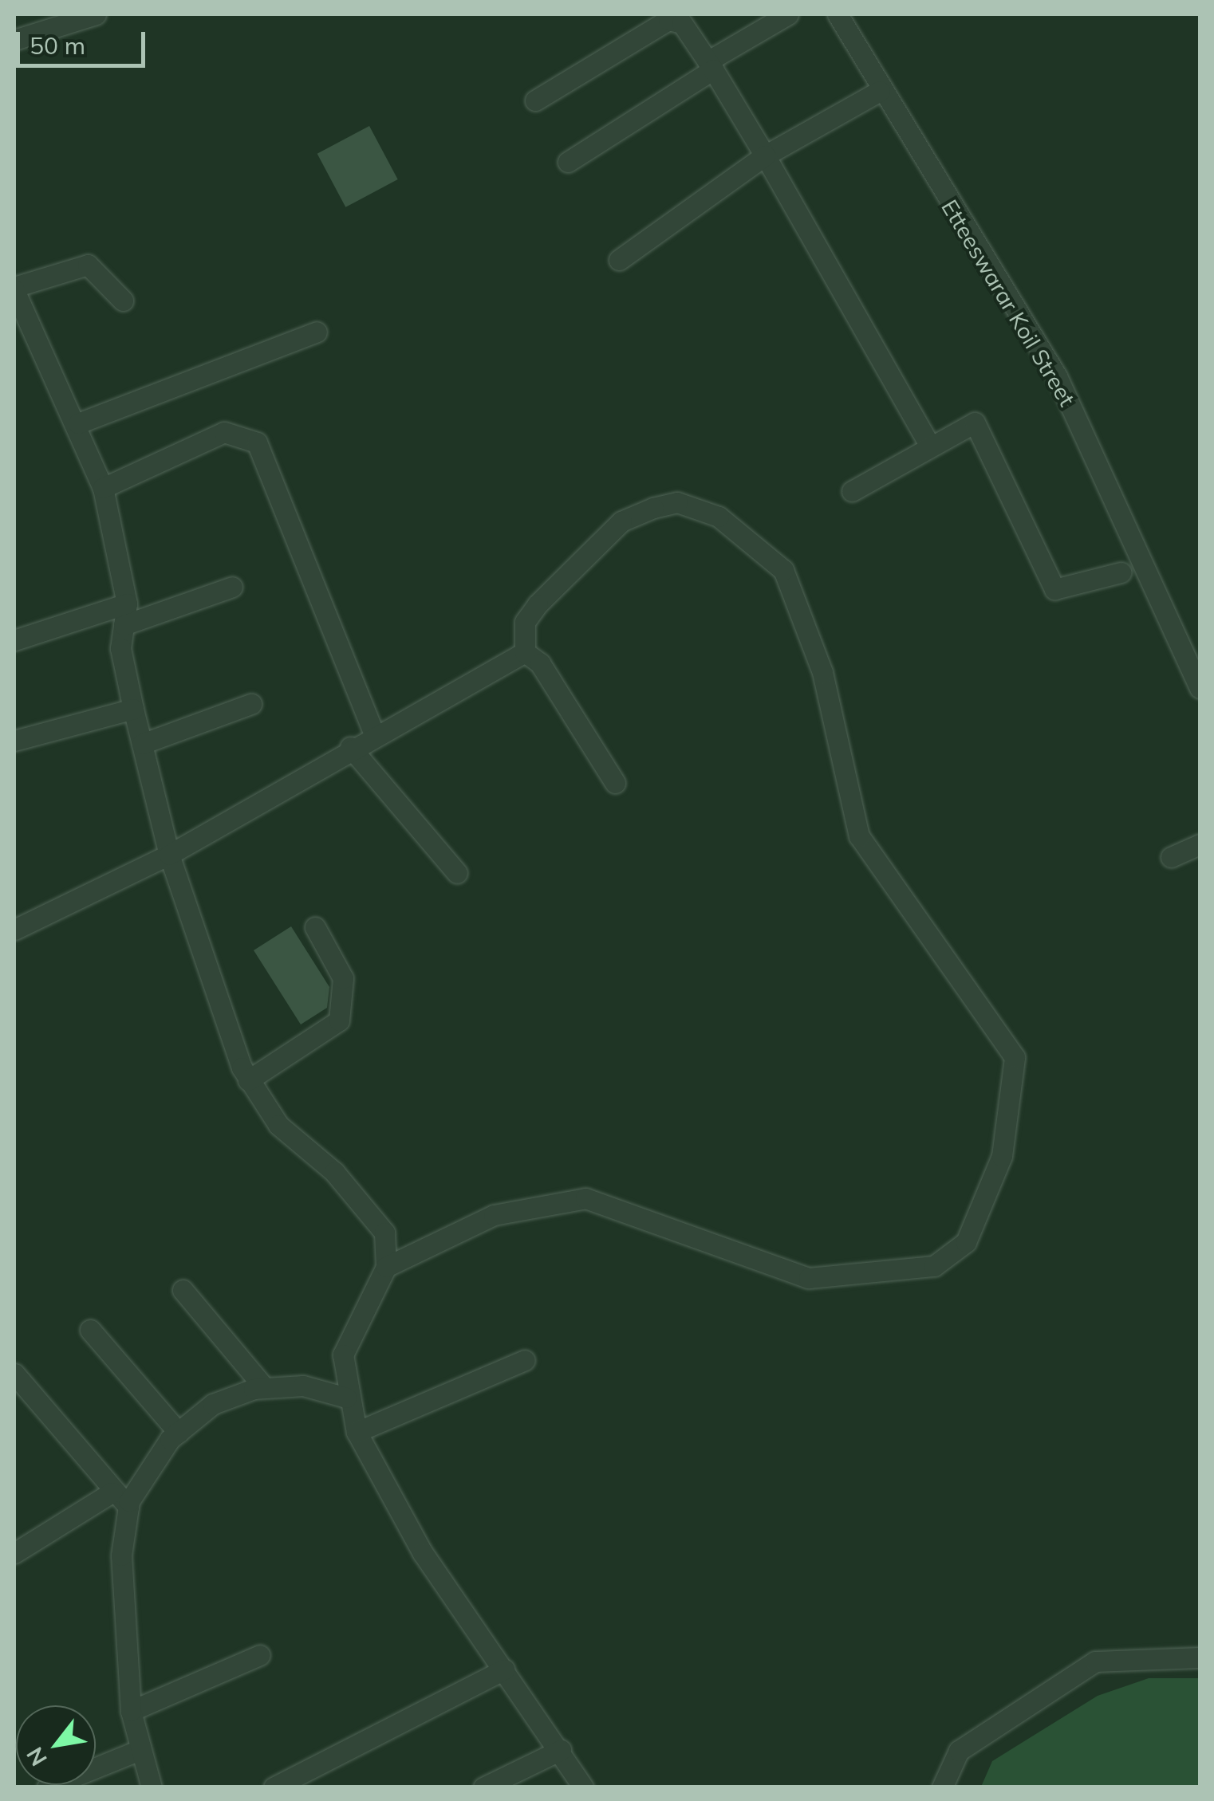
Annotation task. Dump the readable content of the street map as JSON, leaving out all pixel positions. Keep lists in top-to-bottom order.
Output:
{
  "streets": {
    "street": ["Etteeswarar Koil Street"]
  },
  "scale_bar": "50 m",
  "north": "bottom left"
}
